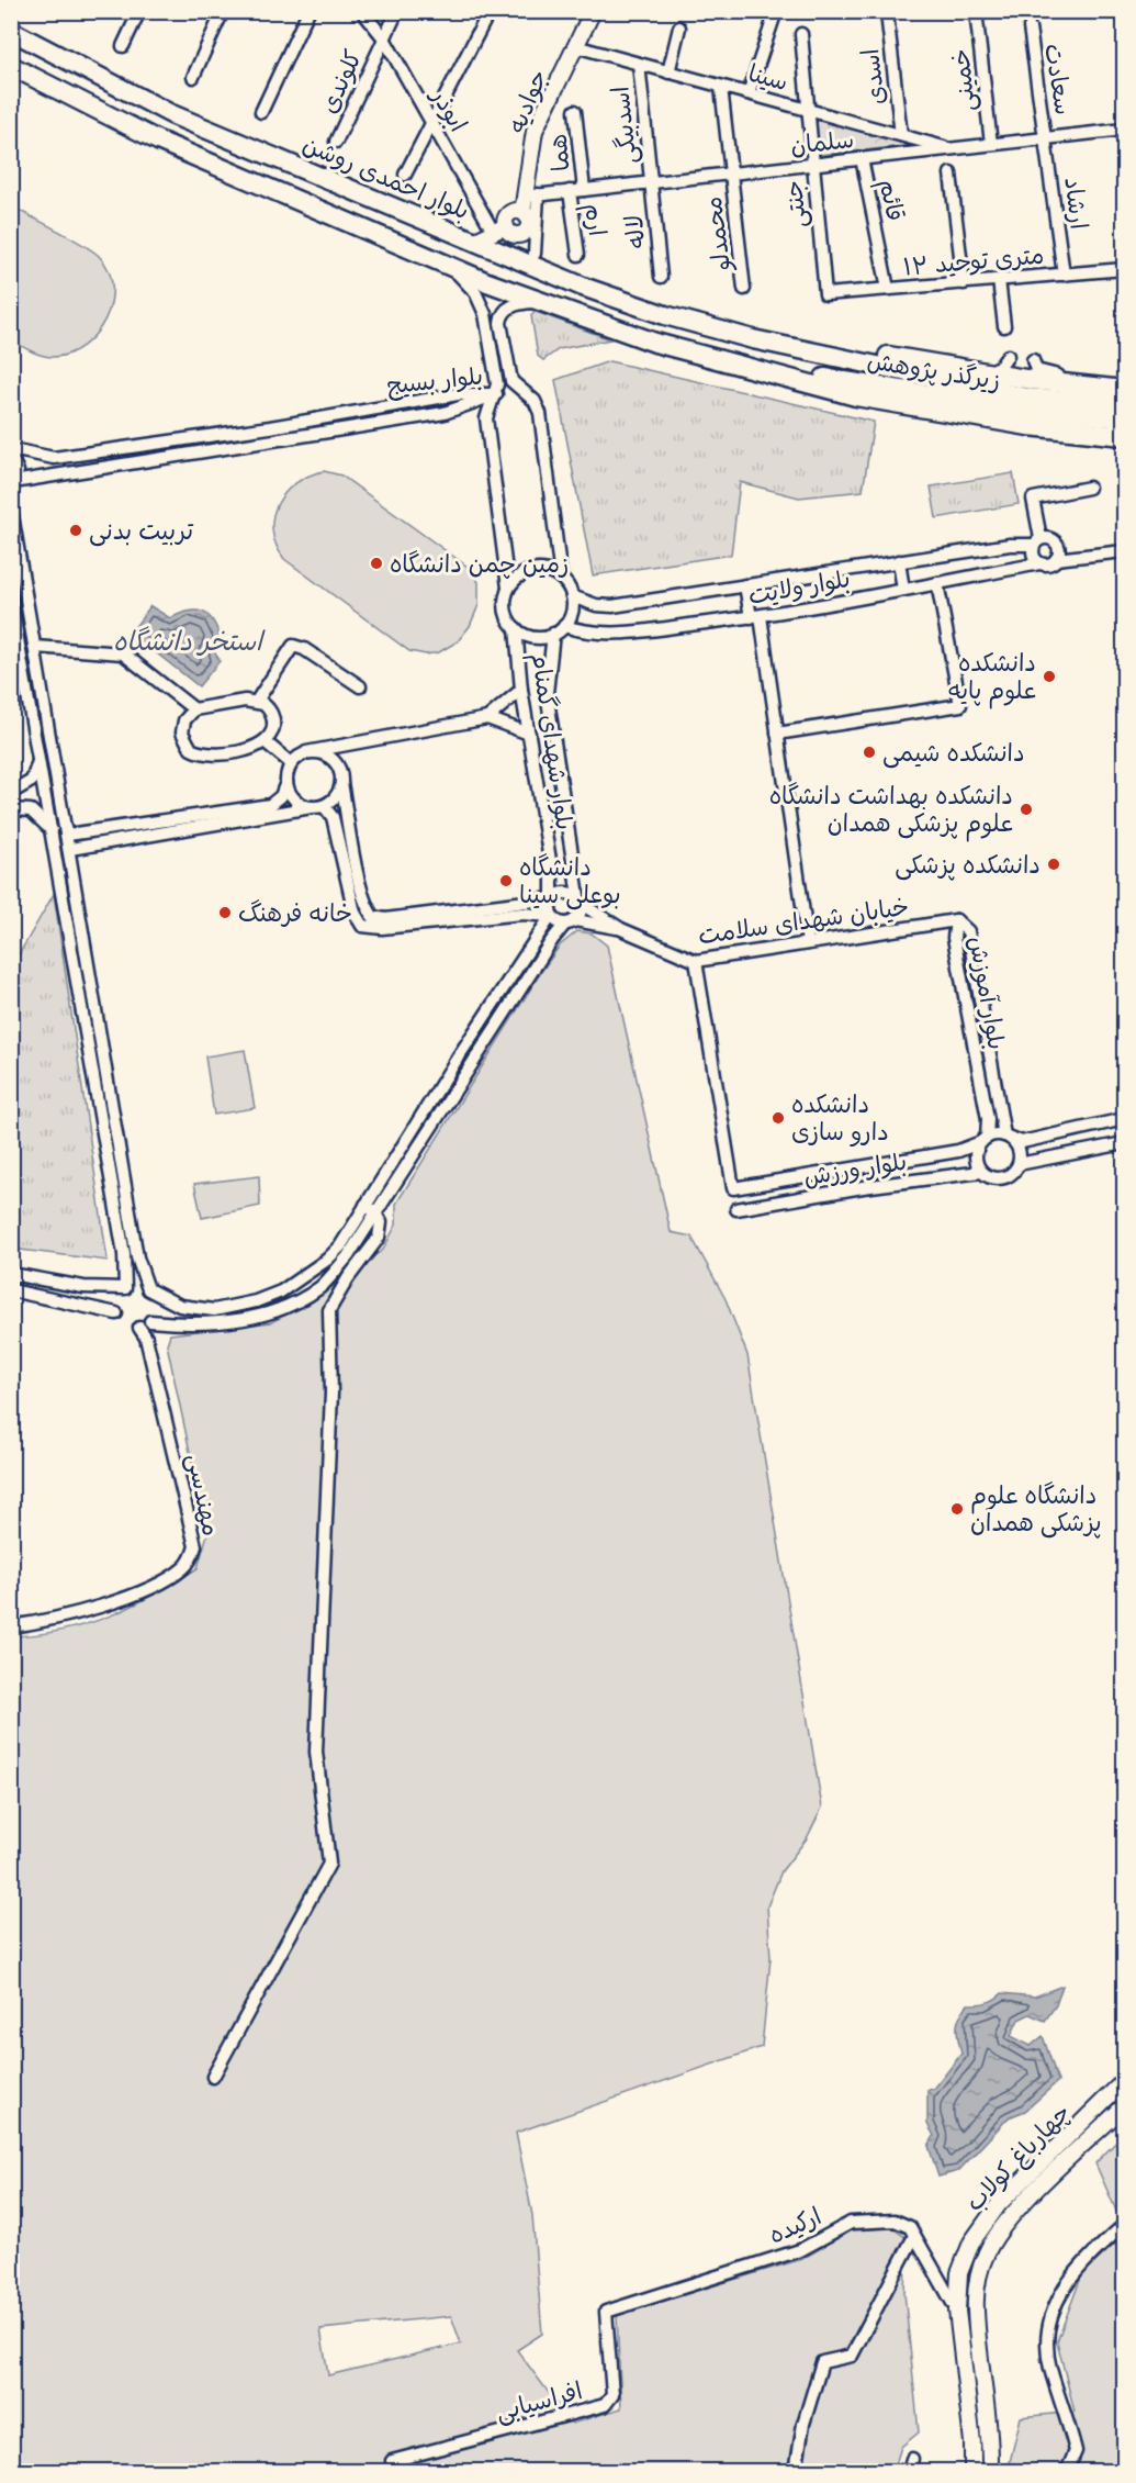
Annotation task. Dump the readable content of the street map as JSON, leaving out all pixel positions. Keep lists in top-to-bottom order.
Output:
{
  "streets": {
    "highway": ["بلوار احمدی روشن", "زیرگذر پژوهش"],
    "main road": ["جوادیه", "چهارباغ کولاب"],
    "street": [
      "سینا",
      "اسدی",
      "سعادت",
      "خمینی",
      "کلوندی",
      "ابوذر",
      "اسدبیگی",
      "سلمان",
      "هما",
      "قائم",
      "ارشاد",
      "جنتی",
      "ارم",
      "لاله",
      "محمدلو",
      "۱۲ متری توحید",
      "بلوار بسیج",
      "بلوار ولایت",
      "بلوار شهدای گمنام",
      "خیابان شهدای سلامت",
      "بلوار آموزش",
      "بلوار ورزش",
      "مهندسی",
      "ارکیده",
      "افراسیابی"
    ]
  },
  "crossings": [
    ["سینا", "اسدی"],
    ["سینا", "جوادیه"],
    ["سینا", "اسدبیگی"],
    ["سینا", "سلمان"],
    ["سینا", "جنتی"],
    ["سینا", "محمدلو"],
    ["سعادت", "سلمان"],
    ["سعادت", "ارشاد"],
    ["خمینی", "سلمان"],
    ["کلوندی", "ابوذر"],
    ["جوادیه", "سلمان"],
    ["اسدبیگی", "سلمان"],
    ["اسدبیگی", "لاله"],
    ["سلمان", "هما"],
    ["سلمان", "قائم"],
    ["سلمان", "ارشاد"],
    ["سلمان", "جنتی"],
    ["سلمان", "ارم"],
    ["سلمان", "لاله"],
    ["سلمان", "محمدلو"],
    ["بلوار احمدی روشن", "زیرگذر پژوهش"],
    ["قائم", "۱۲ متری توحید"],
    ["ارشاد", "۱۲ متری توحید"],
    ["جنتی", "۱۲ متری توحید"],
    ["بلوار ولایت", "بلوار شهدای گمنام"],
    ["بلوار شهدای گمنام", "خیابان شهدای سلامت"],
    ["خیابان شهدای سلامت", "بلوار آموزش"],
    ["خیابان شهدای سلامت", "بلوار ورزش"],
    ["بلوار آموزش", "بلوار ورزش"],
    ["ارکیده", "افراسیابی"]
  ],
  "water": ["استخر دانشگاه"],
  "places": [
    "تربیت بدنی",
    "زمین چمن دانشگاه",
    "دانشکده علوم پایه",
    "دانشکده شیمی",
    "دانشکده بهداشت دانشگاه علوم پزشکی همدان",
    "دانشکده پزشکی",
    "دانشگاه بوعلی سینا",
    "خانه فرهنگ",
    "دانشکده دارو سازی",
    "دانشگاه علوم پزشکی همدان"
  ]
}
